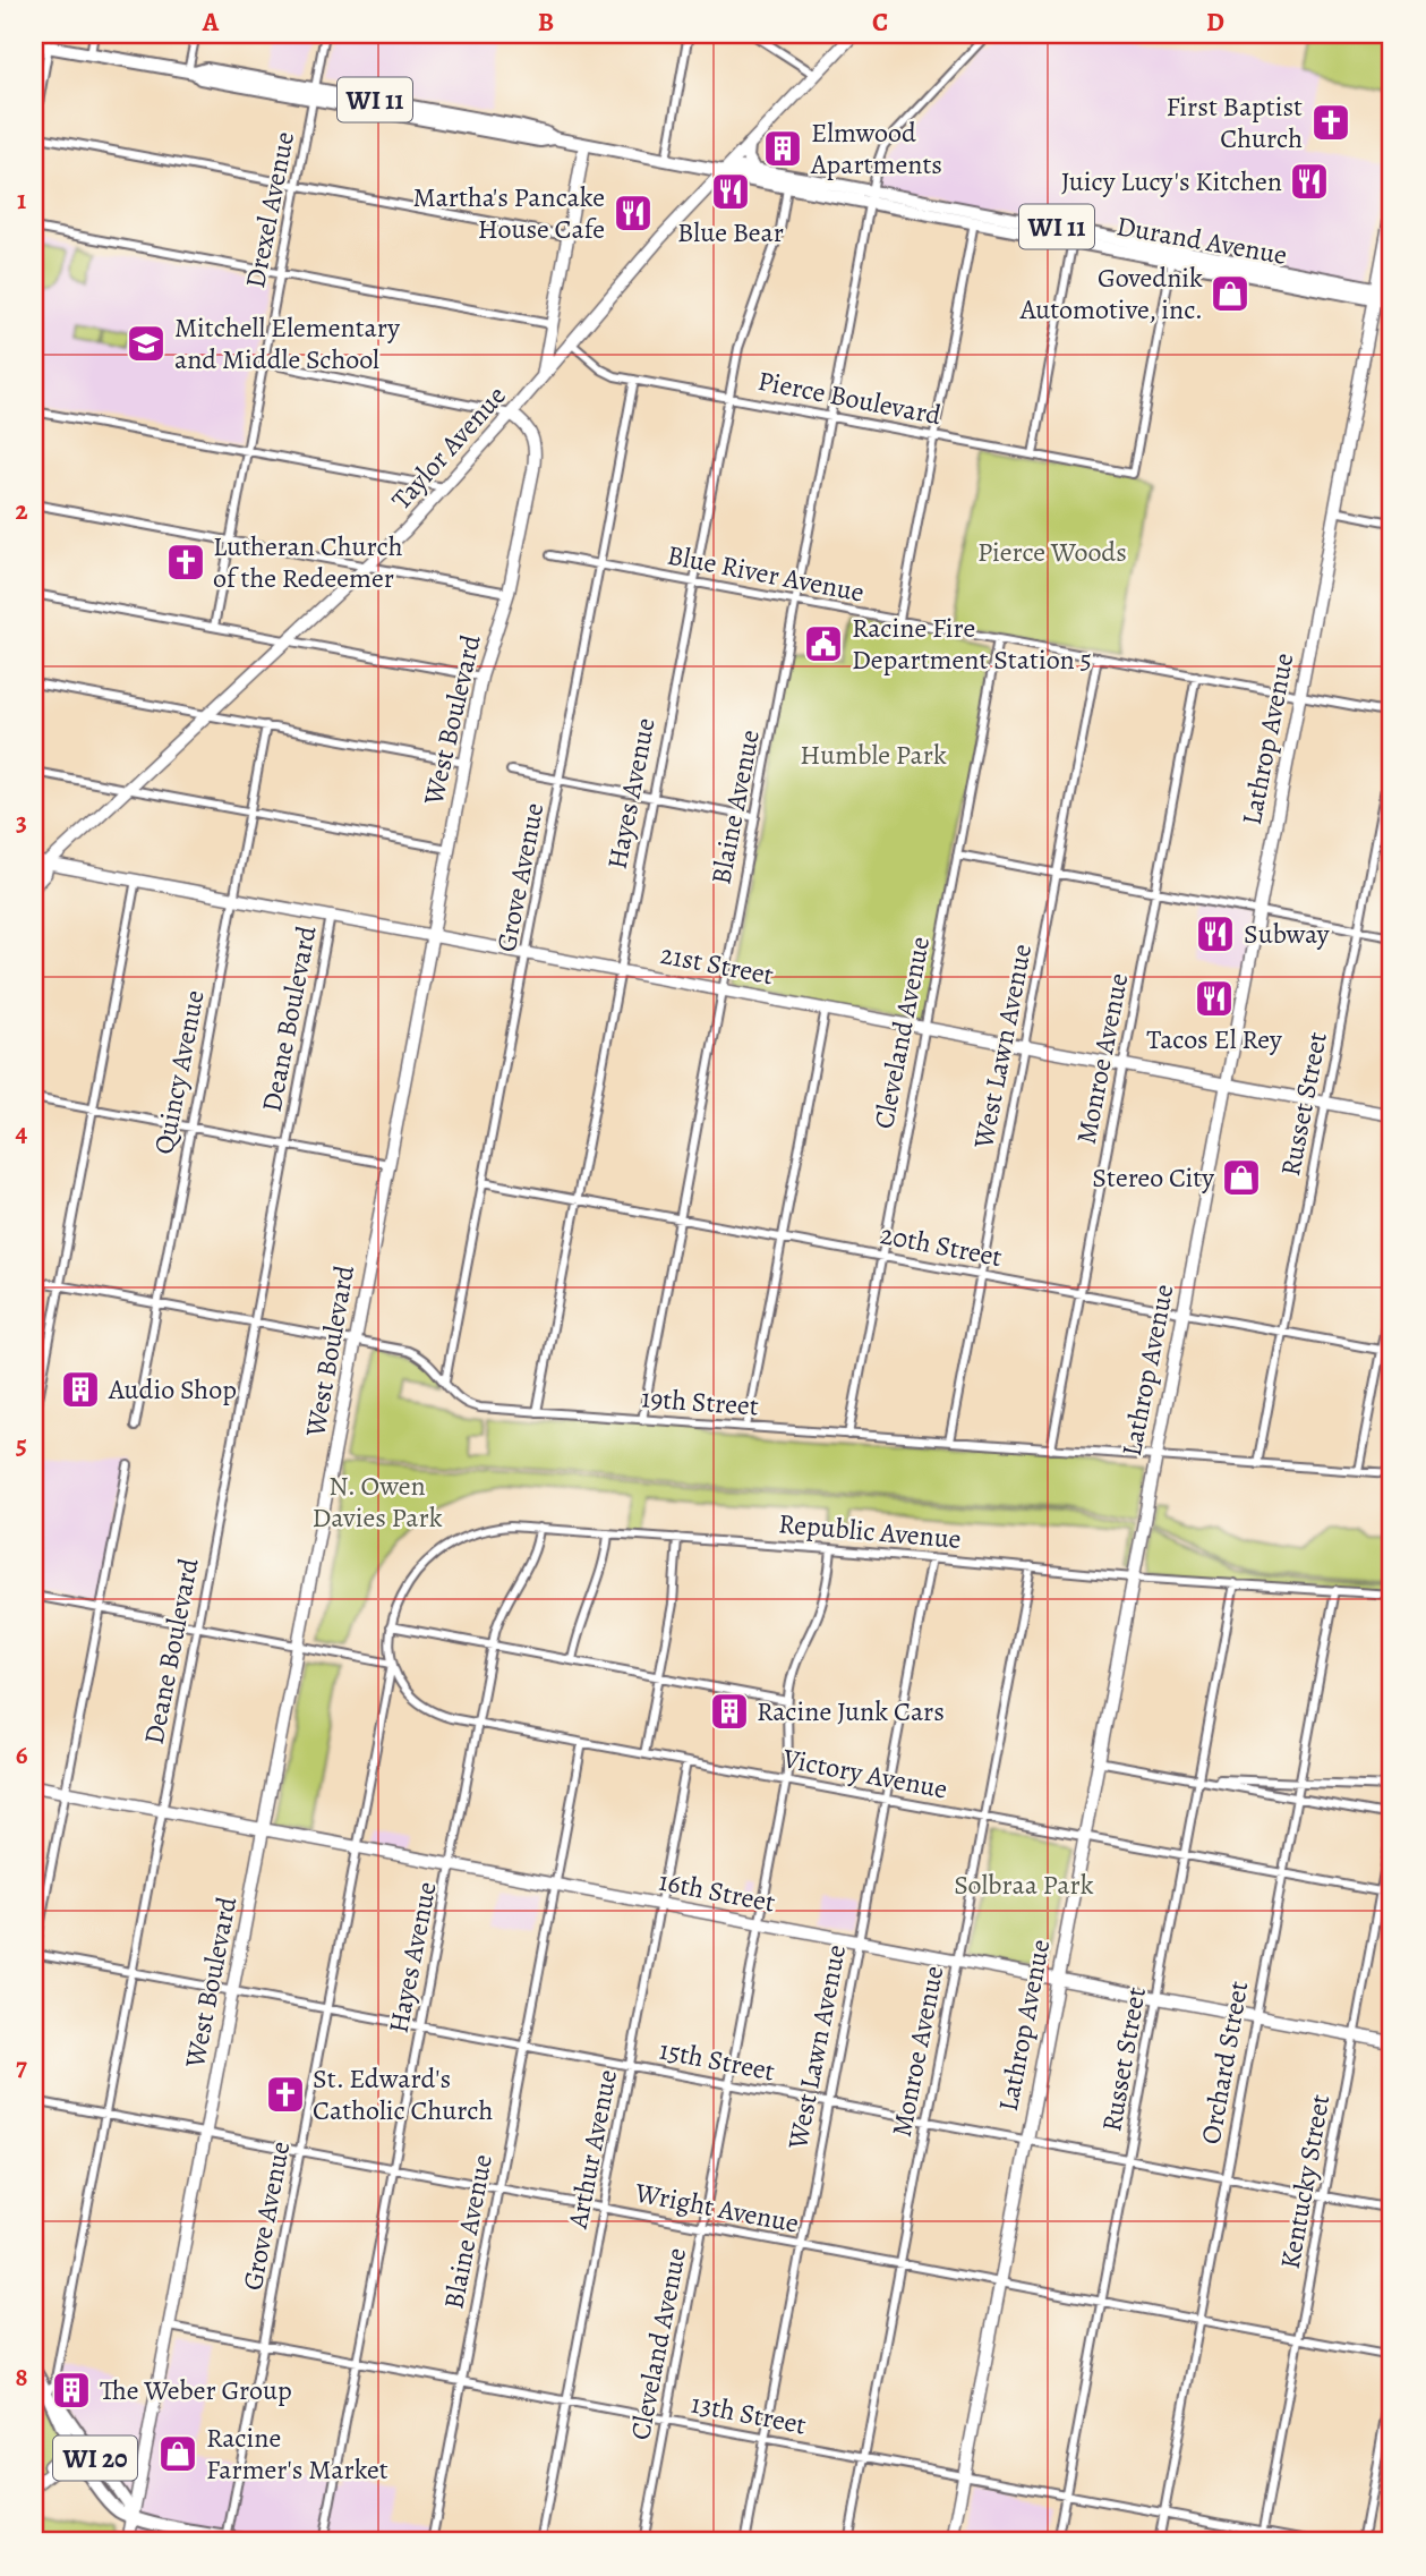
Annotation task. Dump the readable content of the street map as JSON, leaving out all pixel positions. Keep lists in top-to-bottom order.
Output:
{
  "streets": {
    "main road": ["WI 11", "Durand Avenue", "WI 20"],
    "street": [
      "Drexel Avenue",
      "Pierce Boulevard",
      "Taylor Avenue",
      "Blue River Avenue",
      "West Boulevard",
      "Lathrop Avenue",
      "Hayes Avenue",
      "Blaine Avenue",
      "Grove Avenue",
      "21st Street",
      "Deane Boulevard",
      "Cleveland Avenue",
      "West Lawn Avenue",
      "Monroe Avenue",
      "Quincy Avenue",
      "Russet Street",
      "20th Street",
      "19th Street",
      "Republic Avenue",
      "Victory Avenue",
      "16th Street",
      "15th Street",
      "Orchard Street",
      "Arthur Avenue",
      "Kentucky Street",
      "Wright Avenue",
      "13th Street"
    ]
  },
  "crossings": [
    ["Drexel Avenue", "Durand Avenue"],
    ["Durand Avenue", "Pierce Boulevard"],
    ["Durand Avenue", "Taylor Avenue"],
    ["Durand Avenue", "Lathrop Avenue"],
    ["Durand Avenue", "Hayes Avenue"],
    ["Durand Avenue", "Blaine Avenue"],
    ["Pierce Boulevard", "Taylor Avenue"],
    ["Pierce Boulevard", "Hayes Avenue"],
    ["Pierce Boulevard", "Blaine Avenue"],
    ["Pierce Boulevard", "Grove Avenue"],
    ["Taylor Avenue", "West Boulevard"],
    ["Taylor Avenue", "21st Street"],
    ["Blue River Avenue", "Lathrop Avenue"],
    ["Blue River Avenue", "Hayes Avenue"],
    ["Blue River Avenue", "Blaine Avenue"],
    ["Blue River Avenue", "Grove Avenue"],
    ["Blue River Avenue", "Cleveland Avenue"],
    ["Blue River Avenue", "West Lawn Avenue"],
    ["Blue River Avenue", "Monroe Avenue"],
    ["West Boulevard", "21st Street"],
    ["West Boulevard", "19th Street"],
    ["West Boulevard", "16th Street"],
    ["West Boulevard", "15th Street"],
    ["West Boulevard", "Wright Avenue"],
    ["West Boulevard", "13th Street"],
    ["West Boulevard", "WI 20"],
    ["Lathrop Avenue", "21st Street"],
    ["Lathrop Avenue", "20th Street"],
    ["Lathrop Avenue", "19th Street"],
    ["Lathrop Avenue", "Republic Avenue"],
    ["Lathrop Avenue", "Victory Avenue"],
    ["Lathrop Avenue", "16th Street"],
    ["Lathrop Avenue", "15th Street"],
    ["Lathrop Avenue", "Wright Avenue"],
    ["Lathrop Avenue", "13th Street"],
    ["Hayes Avenue", "21st Street"],
    ["Hayes Avenue", "20th Street"],
    ["Hayes Avenue", "19th Street"],
    ["Hayes Avenue", "Republic Avenue"],
    ["Hayes Avenue", "Victory Avenue"],
    ["Hayes Avenue", "16th Street"],
    ["Hayes Avenue", "15th Street"],
    ["Hayes Avenue", "Wright Avenue"],
    ["Hayes Avenue", "13th Street"],
    ["Blaine Avenue", "21st Street"],
    ["Blaine Avenue", "20th Street"],
    ["Blaine Avenue", "19th Street"],
    ["Blaine Avenue", "Victory Avenue"],
    ["Blaine Avenue", "16th Street"],
    ["Blaine Avenue", "15th Street"],
    ["Blaine Avenue", "Wright Avenue"],
    ["Blaine Avenue", "13th Street"],
    ["Grove Avenue", "21st Street"],
    ["Grove Avenue", "20th Street"],
    ["Grove Avenue", "19th Street"],
    ["Grove Avenue", "Victory Avenue"],
    ["Grove Avenue", "16th Street"],
    ["Grove Avenue", "15th Street"],
    ["Grove Avenue", "Wright Avenue"],
    ["Grove Avenue", "13th Street"],
    ["Grove Avenue", "WI 20"],
    ["21st Street", "Deane Boulevard"],
    ["21st Street", "Cleveland Avenue"],
    ["21st Street", "West Lawn Avenue"],
    ["21st Street", "Monroe Avenue"],
    ["21st Street", "Quincy Avenue"],
    ["21st Street", "Russet Street"],
    ["Deane Boulevard", "19th Street"],
    ["Deane Boulevard", "16th Street"],
    ["Deane Boulevard", "15th Street"],
    ["Deane Boulevard", "Wright Avenue"],
    ["Deane Boulevard", "WI 20"],
    ["Cleveland Avenue", "20th Street"],
    ["Cleveland Avenue", "19th Street"],
    ["Cleveland Avenue", "Republic Avenue"],
    ["Cleveland Avenue", "Victory Avenue"],
    ["Cleveland Avenue", "16th Street"],
    ["Cleveland Avenue", "15th Street"],
    ["Cleveland Avenue", "Wright Avenue"],
    ["Cleveland Avenue", "13th Street"],
    ["West Lawn Avenue", "20th Street"],
    ["West Lawn Avenue", "19th Street"],
    ["West Lawn Avenue", "Republic Avenue"],
    ["West Lawn Avenue", "Victory Avenue"],
    ["West Lawn Avenue", "16th Street"],
    ["West Lawn Avenue", "15th Street"],
    ["West Lawn Avenue", "Wright Avenue"],
    ["West Lawn Avenue", "13th Street"],
    ["Monroe Avenue", "20th Street"],
    ["Monroe Avenue", "19th Street"],
    ["Monroe Avenue", "Republic Avenue"],
    ["Monroe Avenue", "Victory Avenue"],
    ["Monroe Avenue", "16th Street"],
    ["Monroe Avenue", "15th Street"],
    ["Monroe Avenue", "Wright Avenue"],
    ["Monroe Avenue", "13th Street"],
    ["Quincy Avenue", "19th Street"],
    ["Russet Street", "20th Street"],
    ["Russet Street", "19th Street"],
    ["Russet Street", "Republic Avenue"],
    ["Russet Street", "Victory Avenue"],
    ["Russet Street", "16th Street"],
    ["Russet Street", "15th Street"],
    ["Russet Street", "Wright Avenue"],
    ["Russet Street", "13th Street"],
    ["Republic Avenue", "Orchard Street"],
    ["Victory Avenue", "Orchard Street"],
    ["Victory Avenue", "Arthur Avenue"],
    ["Victory Avenue", "Kentucky Street"],
    ["16th Street", "Orchard Street"],
    ["16th Street", "Arthur Avenue"],
    ["16th Street", "Kentucky Street"],
    ["15th Street", "Orchard Street"],
    ["15th Street", "Arthur Avenue"],
    ["15th Street", "Kentucky Street"],
    ["Orchard Street", "Wright Avenue"],
    ["Orchard Street", "13th Street"],
    ["Arthur Avenue", "Wright Avenue"],
    ["Arthur Avenue", "13th Street"],
    ["Kentucky Street", "Wright Avenue"],
    ["Kentucky Street", "13th Street"]
  ],
  "parks": [
    "Pierce Woods",
    "Humble Park",
    "N. Owen Davies Park",
    "Solbraa Park"
  ],
  "places": {
    "church": ["First Baptist Church", "Lutheran Church of the Redeemer", "St. Edward's Catholic Church"],
    "building": [
      "Elmwood Apartments",
      "Audio Shop",
      "Racine Junk Cars",
      "The Weber Group"
    ],
    "restaurant": [
      "Juicy Lucy's Kitchen",
      "Blue Bear",
      "Martha's Pancake House Cafe",
      "Subway",
      "Tacos El Rey"
    ],
    "shop": ["Govednik Automotive, inc.", "Stereo City", "Racine Farmer's Market"],
    "school or university": ["Mitchell Elementary and Middle School"],
    "public building": ["Racine Fire Department Station 5"]
  },
  "grid": {
    "columns": [
      "A",
      "B",
      "C",
      "D"
    ],
    "rows": [
      "1",
      "2",
      "3",
      "4",
      "5",
      "6",
      "7",
      "8"
    ]
  }
}
